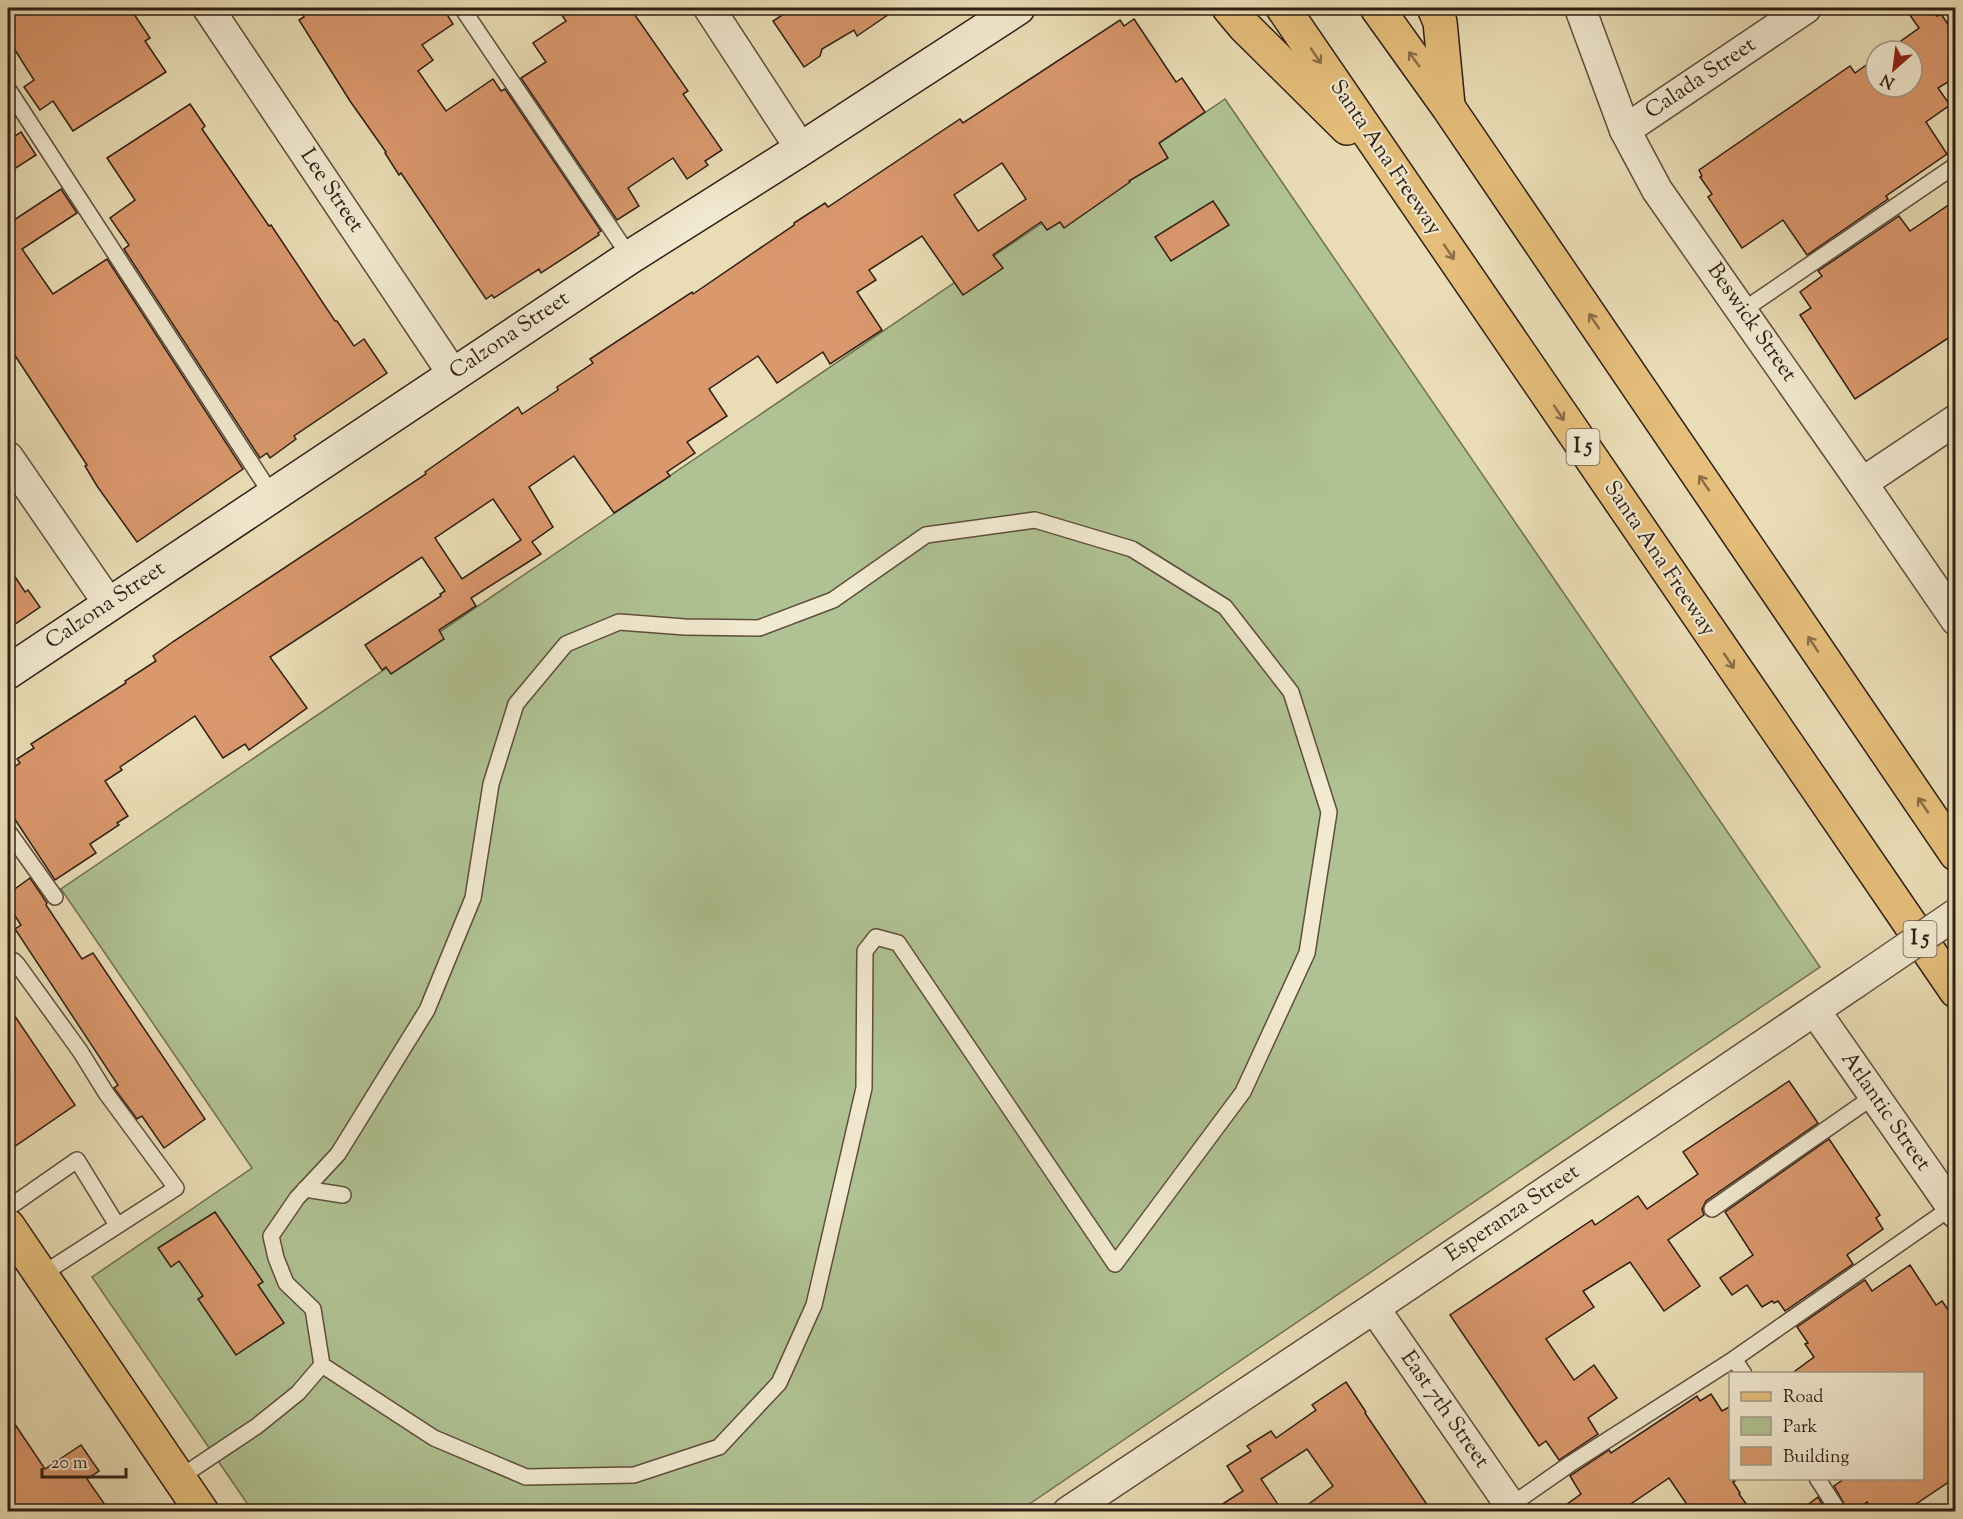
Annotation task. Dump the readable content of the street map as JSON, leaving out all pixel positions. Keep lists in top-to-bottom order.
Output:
{
  "streets": {
    "main road": ["Santa Ana Freeway", "I 5"],
    "street": [
      "Calada Street",
      "Lee Street",
      "Beswick Street",
      "Calzona Street",
      "Atlantic Street",
      "Esperanza Street",
      "East 7th Street"
    ]
  },
  "crossings": [
    ["Calada Street", "Beswick Street"],
    ["Lee Street", "Calzona Street"],
    ["Atlantic Street", "Esperanza Street"],
    ["Esperanza Street", "East 7th Street"]
  ],
  "legend": ["Road", "Park", "Building"],
  "scale_bar": "20 m",
  "north": "bottom left"
}
